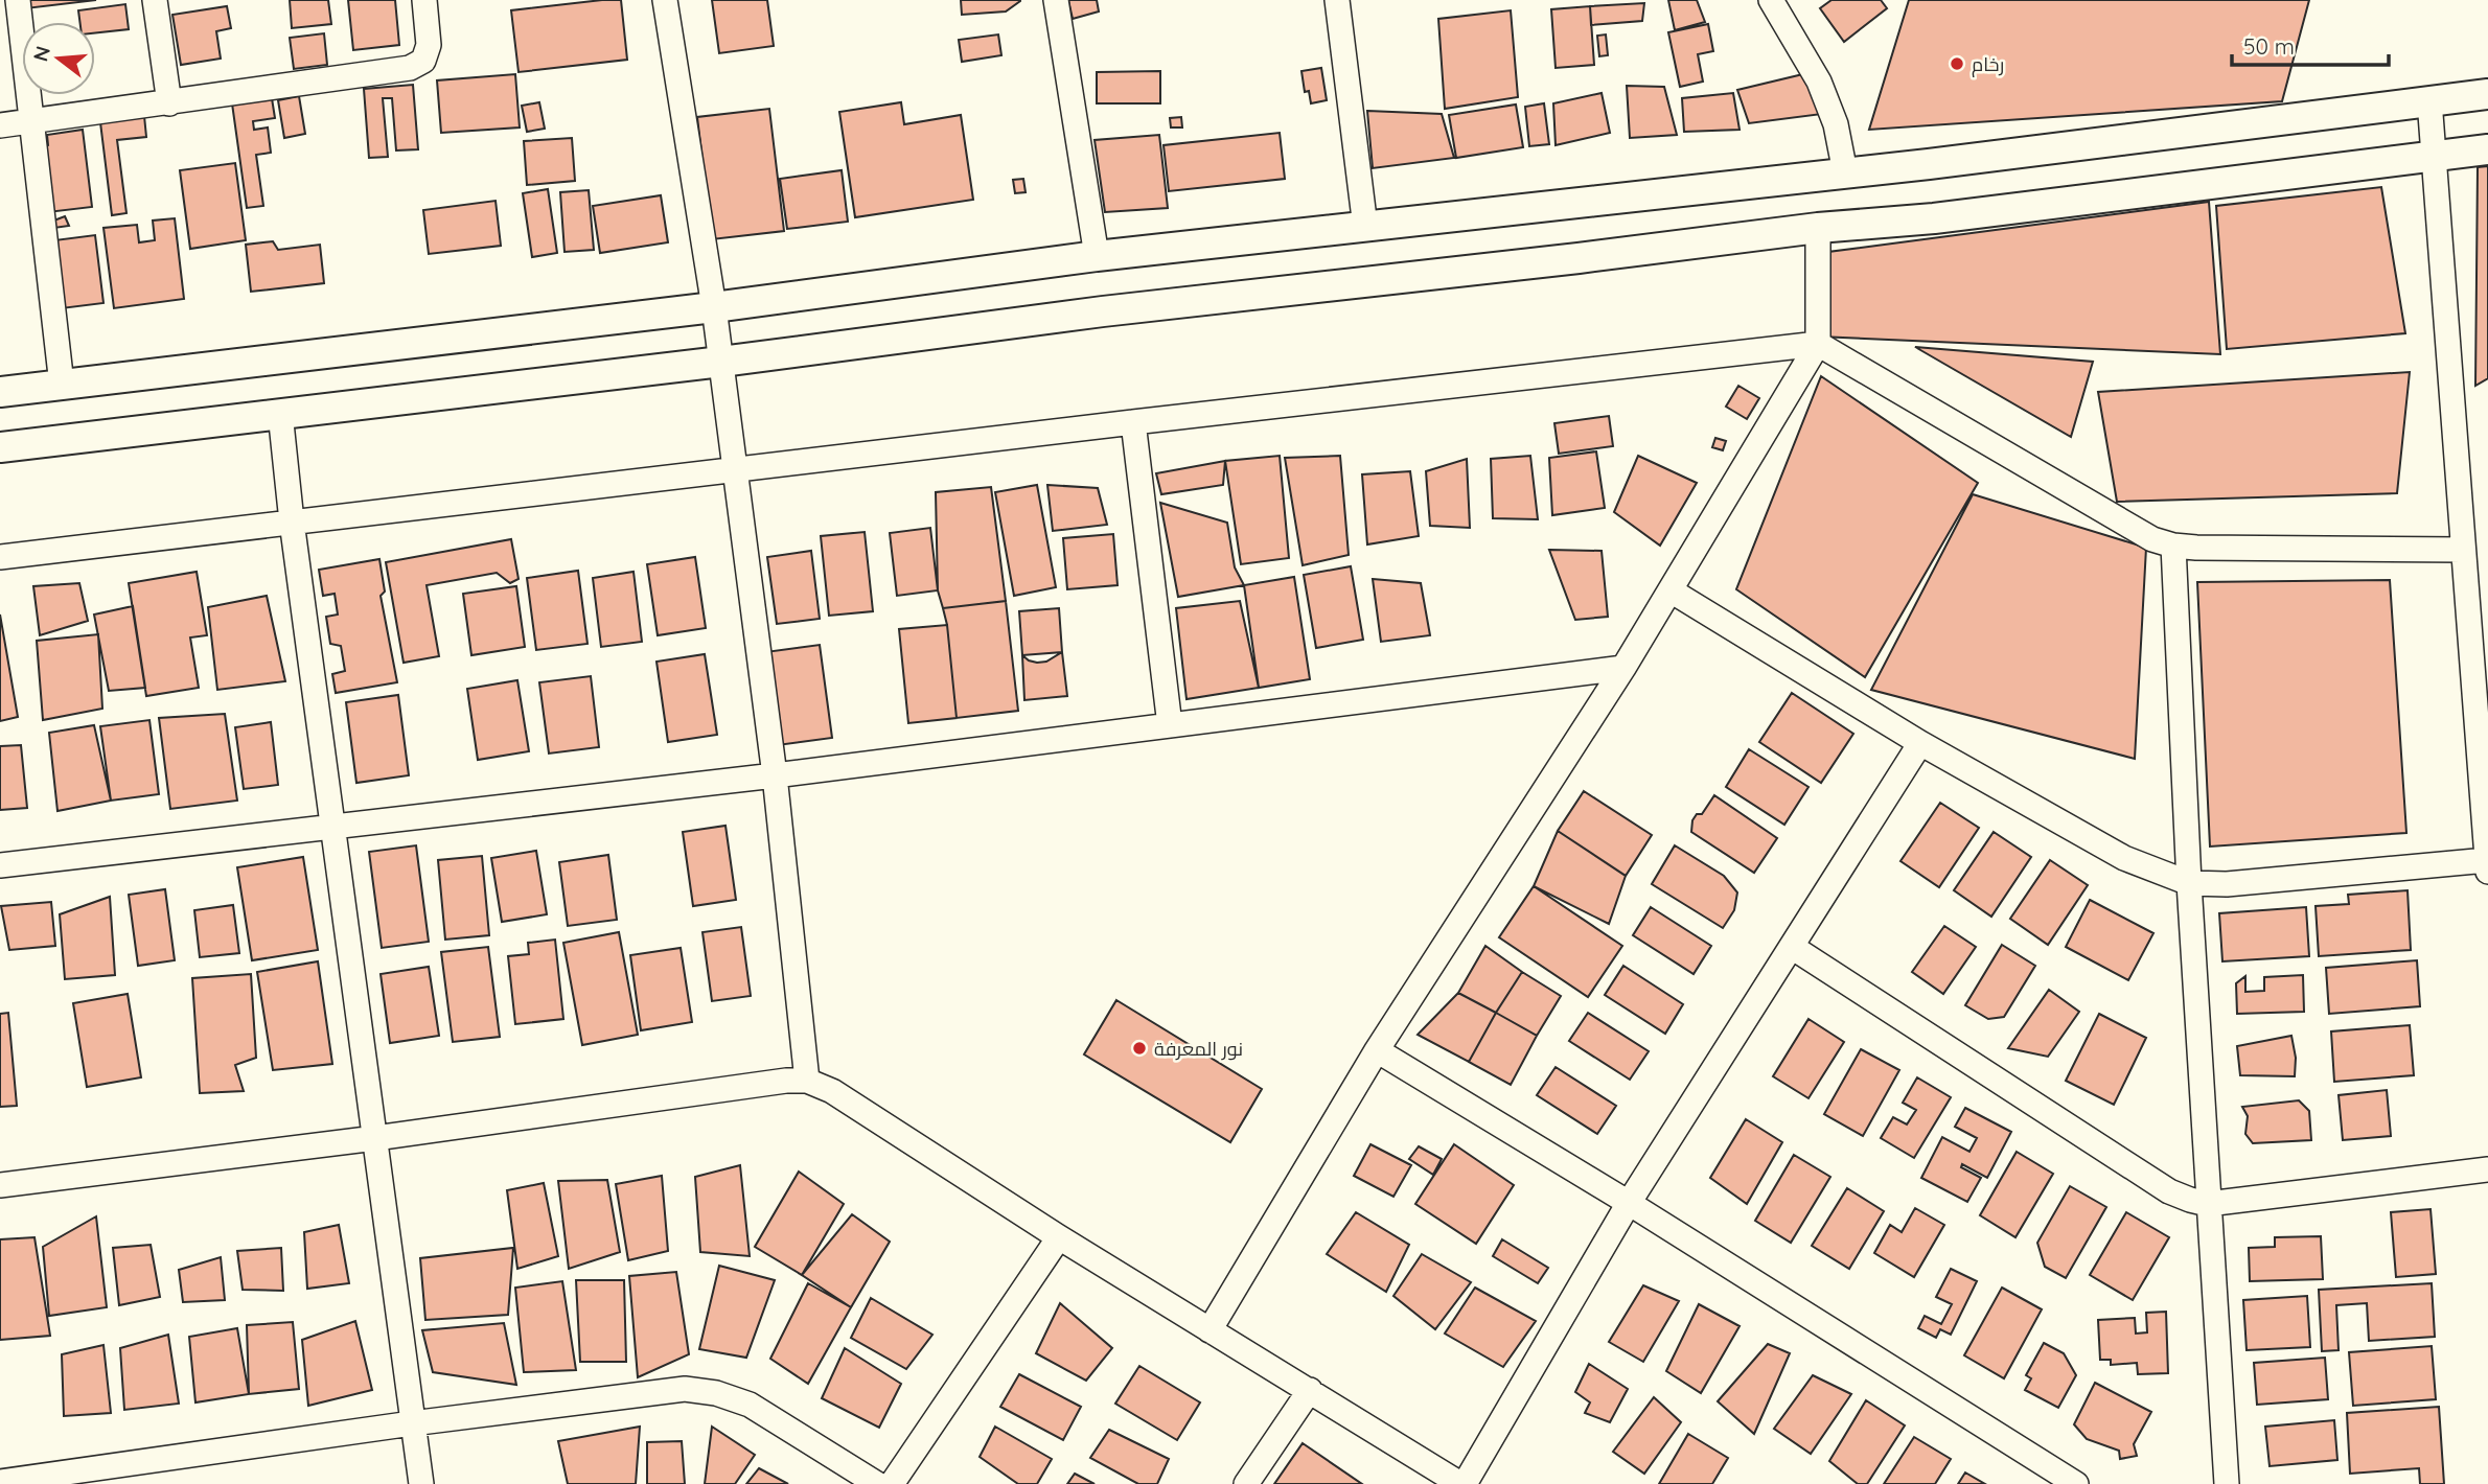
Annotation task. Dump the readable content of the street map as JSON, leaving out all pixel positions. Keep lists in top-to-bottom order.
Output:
{
  "places": ["رخام", "نور المعرفة"],
  "scale_bar": "50 m",
  "north": "left"
}
